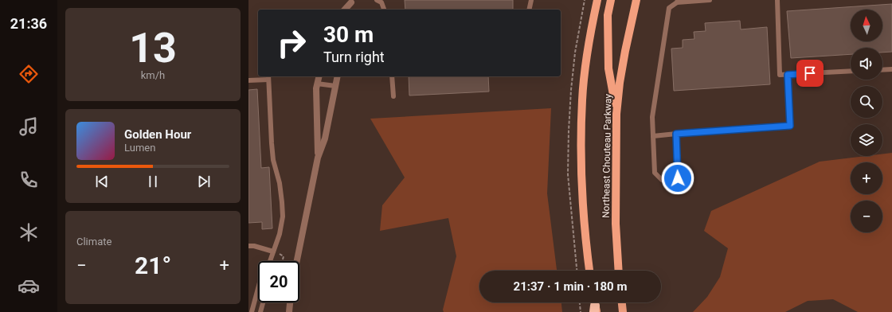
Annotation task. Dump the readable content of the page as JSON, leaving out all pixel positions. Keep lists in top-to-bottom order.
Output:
{
  "streets": {
    "main road": ["Northeast Chouteau Parkway"]
  },
  "north": "top",
  "page": {
    "tabs": "21:36",
    "tile": [
      ["13", "km/h"],
      "Climate"
    ],
    "map_buttons": ["+", "−"],
    "turn": ["30 m", "Turn right"],
    "song": ["Golden Hour", "Lumen"],
    "heat": ["−", "21°", "+"],
    "limit": "20",
    "trip": "21:37 · 1 min · 180 m"
  }
}
